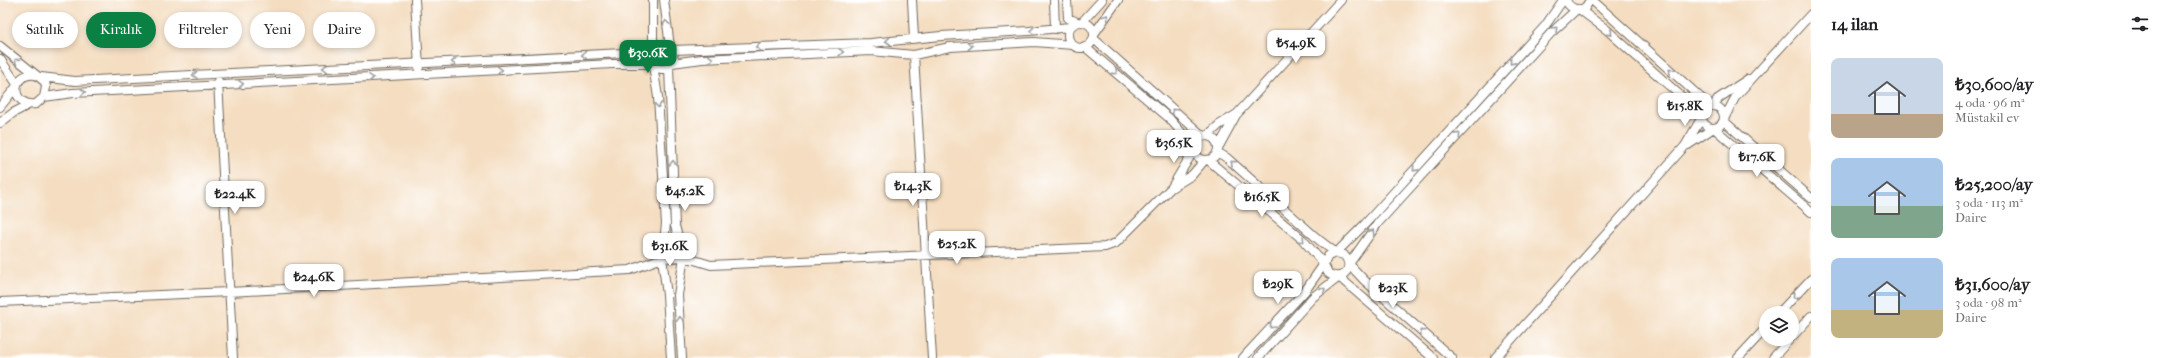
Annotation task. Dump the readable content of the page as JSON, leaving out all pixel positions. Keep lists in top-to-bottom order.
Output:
{
  "page": {
    "heading": "14 ilan",
    "chip": [
      "Satılık",
      "Kiralık",
      "Filtreler",
      "Yeni",
      "Daire"
    ],
    "price": [
      "₺54.9K",
      "₺30.6K",
      "₺15.8K",
      "₺36.5K",
      "₺17.6K",
      "₺14.3K",
      "₺45.2K",
      "₺22.4K",
      "₺16.5K",
      "₺25.2K",
      "₺31.6K",
      "₺24.6K",
      "₺29K",
      "₺23K"
    ],
    "list": [
      {
        "name": "₺30,600/ay",
        "note": "4 oda · 96 m² · Müstakil ev"
      },
      {
        "name": "₺25,200/ay",
        "note": "3 oda · 113 m² · Daire"
      },
      {
        "name": "₺31,600/ay",
        "note": "3 oda · 98 m² · Daire"
      }
    ]
  }
}
